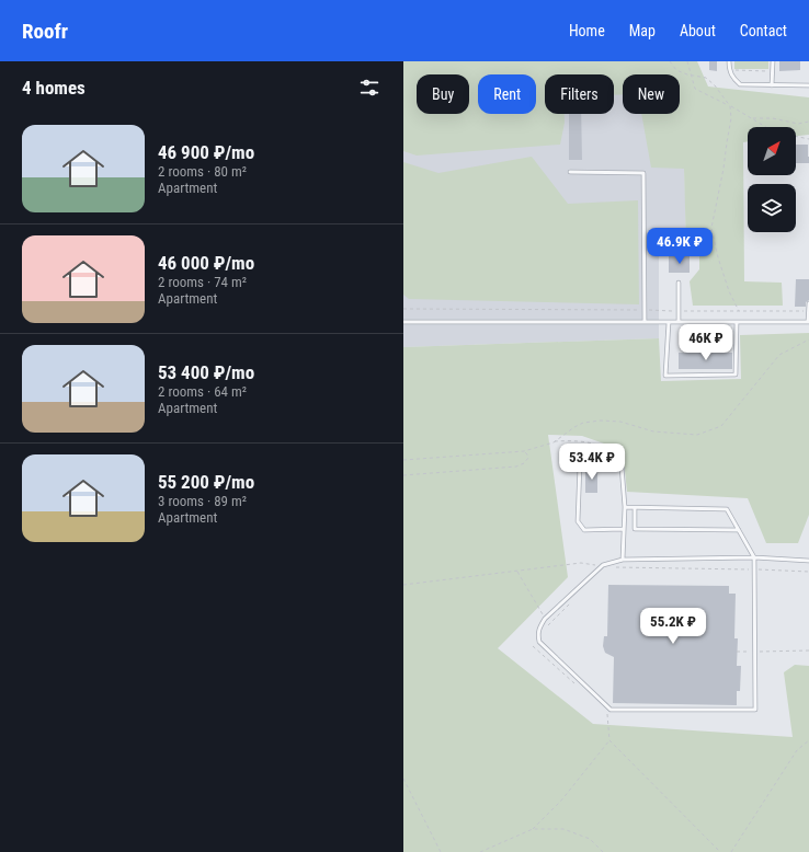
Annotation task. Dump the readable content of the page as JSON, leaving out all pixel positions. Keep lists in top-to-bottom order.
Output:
{
  "north": "top right",
  "page": {
    "header": "Roofr",
    "nav": [
      "Home",
      "Map",
      "About",
      "Contact"
    ],
    "heading": "4 homes",
    "chip": [
      "Buy",
      "Rent",
      "Filters",
      "New"
    ],
    "list": [
      {
        "name": "46 900 ₽/mo",
        "note": "2 rooms · 80 m² · Apartment"
      },
      {
        "name": "46 000 ₽/mo",
        "note": "2 rooms · 74 m² · Apartment"
      },
      {
        "name": "53 400 ₽/mo",
        "note": "2 rooms · 64 m² · Apartment"
      },
      {
        "name": "55 200 ₽/mo",
        "note": "3 rooms · 89 m² · Apartment"
      }
    ],
    "price": [
      "46.9K ₽",
      "46K ₽",
      "53.4K ₽",
      "55.2K ₽"
    ]
  }
}
